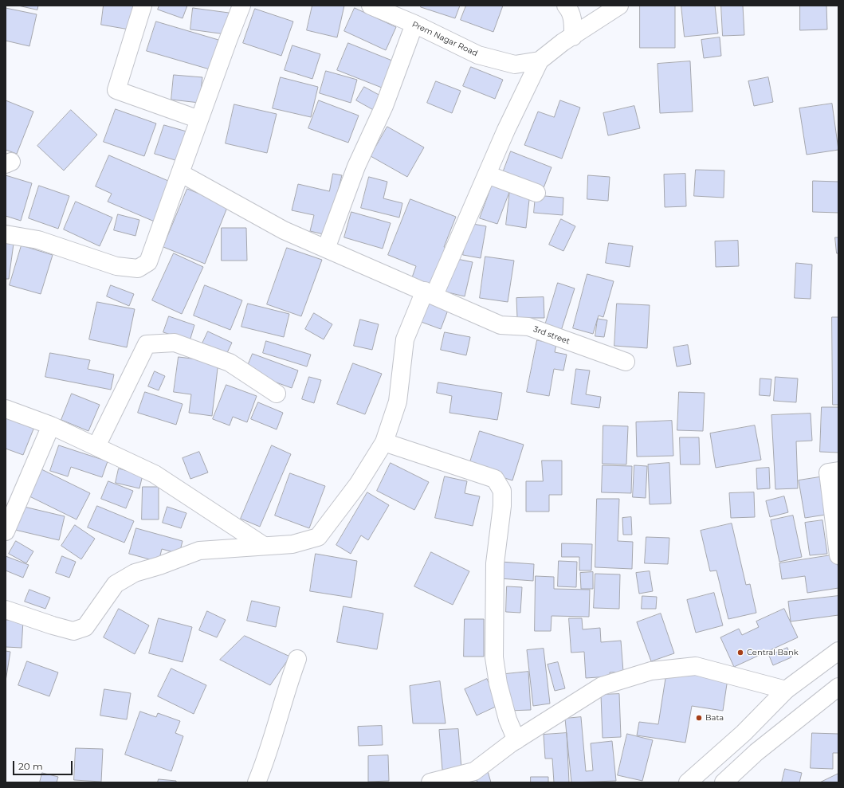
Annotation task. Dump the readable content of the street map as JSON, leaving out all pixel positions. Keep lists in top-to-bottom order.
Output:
{
  "streets": {
    "street": ["Prem Nagar Road", "3rd street"]
  },
  "places": ["Central Bank", "Bata"],
  "scale_bar": "20 m"
}
